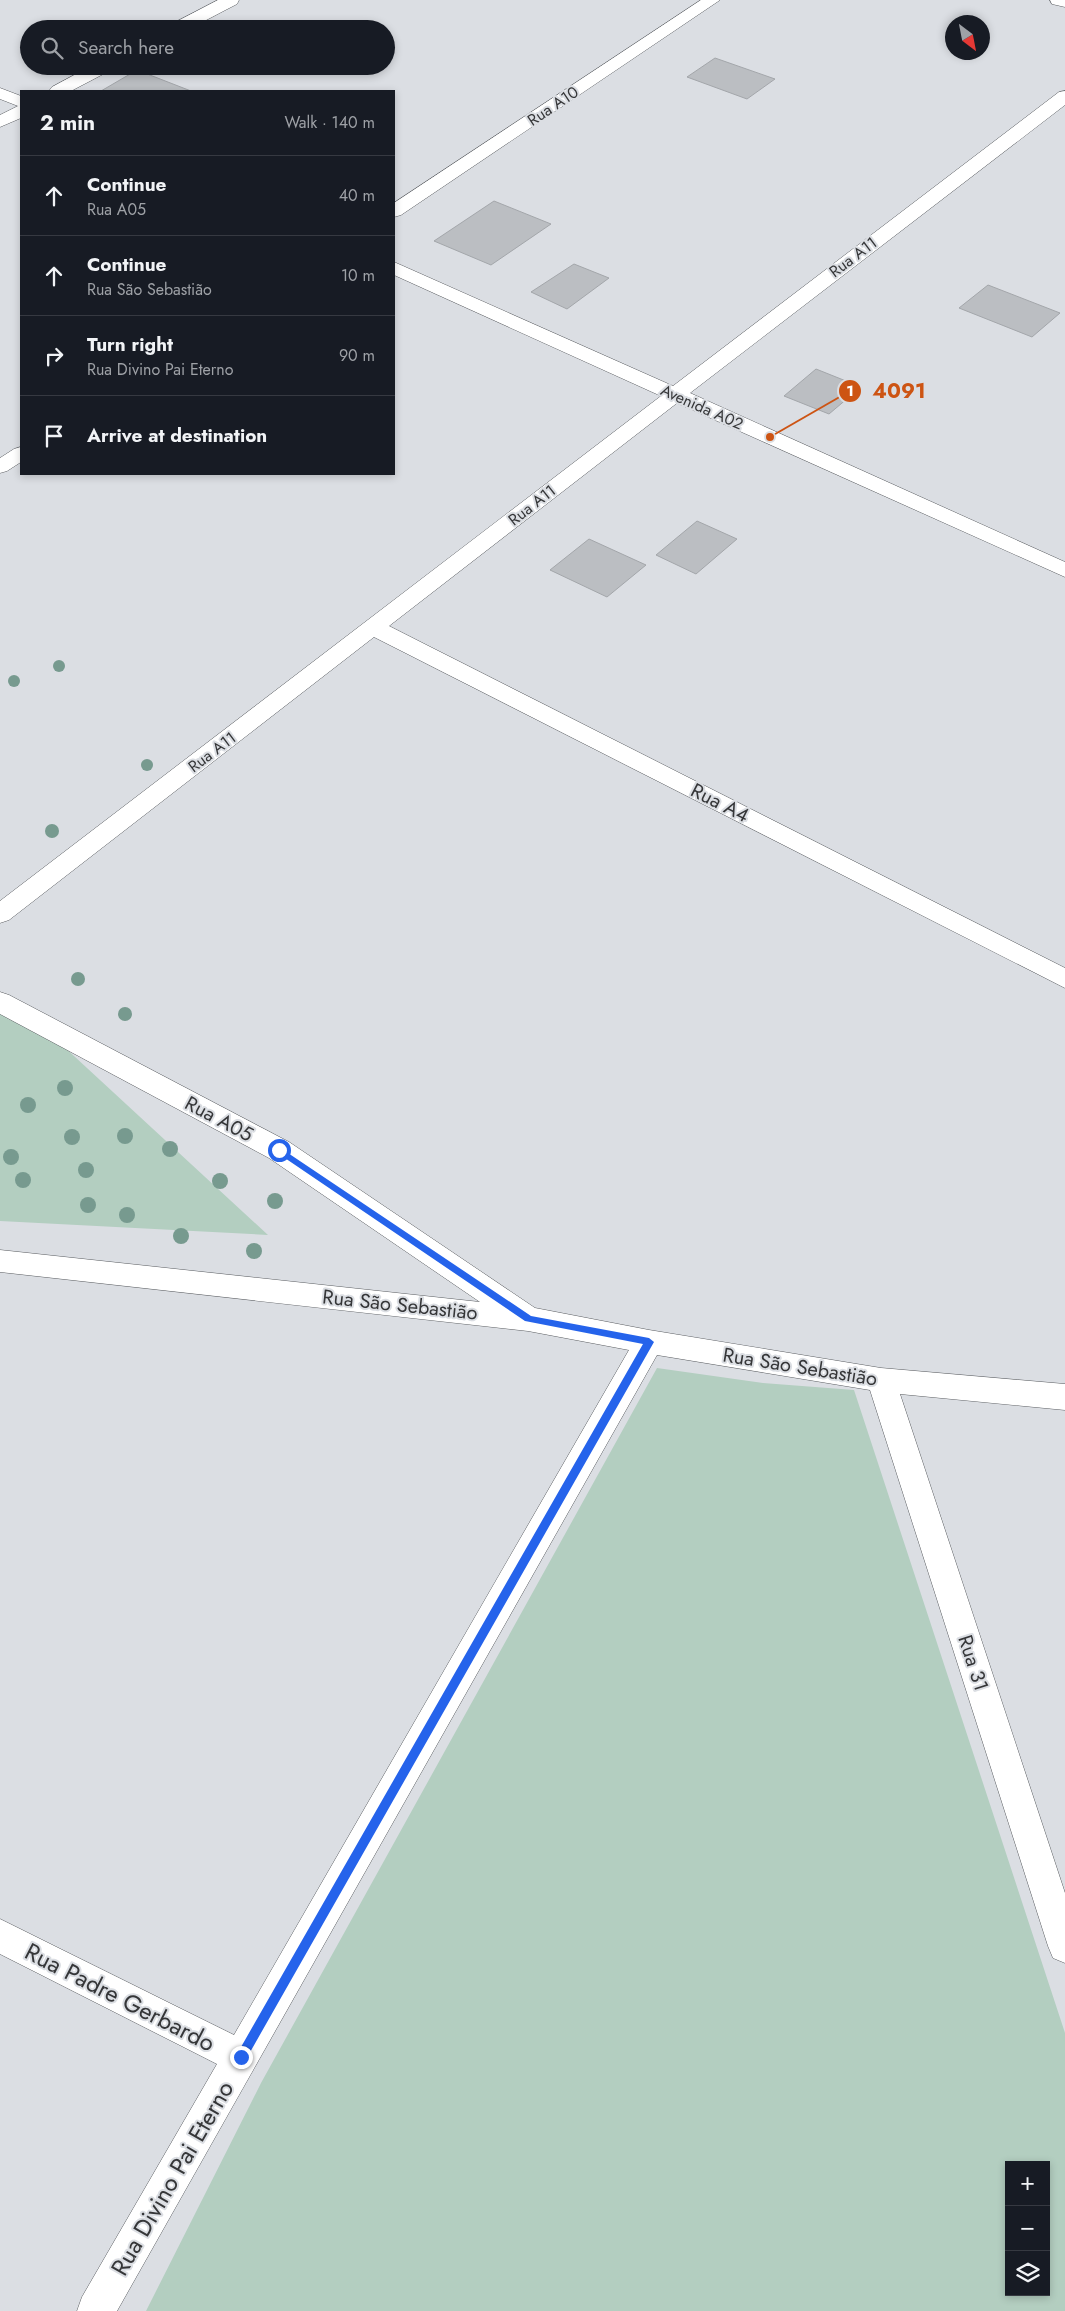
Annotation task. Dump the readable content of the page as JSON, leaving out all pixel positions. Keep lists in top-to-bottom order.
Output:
{
  "streets": {
    "street": [
      "Rua A10",
      "Rua A11",
      "Avenida A02",
      "Rua A4",
      "Rua A05",
      "Rua São Sebastião",
      "Rua 31",
      "Rua Padre Gerbardo",
      "Rua Divino Pai Eterno"
    ]
  },
  "crossings": [
    ["Rua A11", "Avenida A02"],
    ["Rua A11", "Rua A4"],
    ["Rua A05", "Rua São Sebastião"],
    ["Rua São Sebastião", "Rua 31"],
    ["Rua São Sebastião", "Rua Divino Pai Eterno"],
    ["Rua Padre Gerbardo", "Rua Divino Pai Eterno"]
  ],
  "places": ["4091"],
  "north": "bottom right",
  "page": {
    "search": "Search here",
    "heading": ["2 min", "Walk · 140 m"],
    "list": [
      ["Continue", "Rua A05", "40 m"],
      ["Continue", "Rua São Sebastião", "10 m"],
      ["Turn right", "Rua Divino Pai Eterno", "90 m"],
      "Arrive at destination"
    ],
    "map_buttons": ["+", "−"]
  }
}
